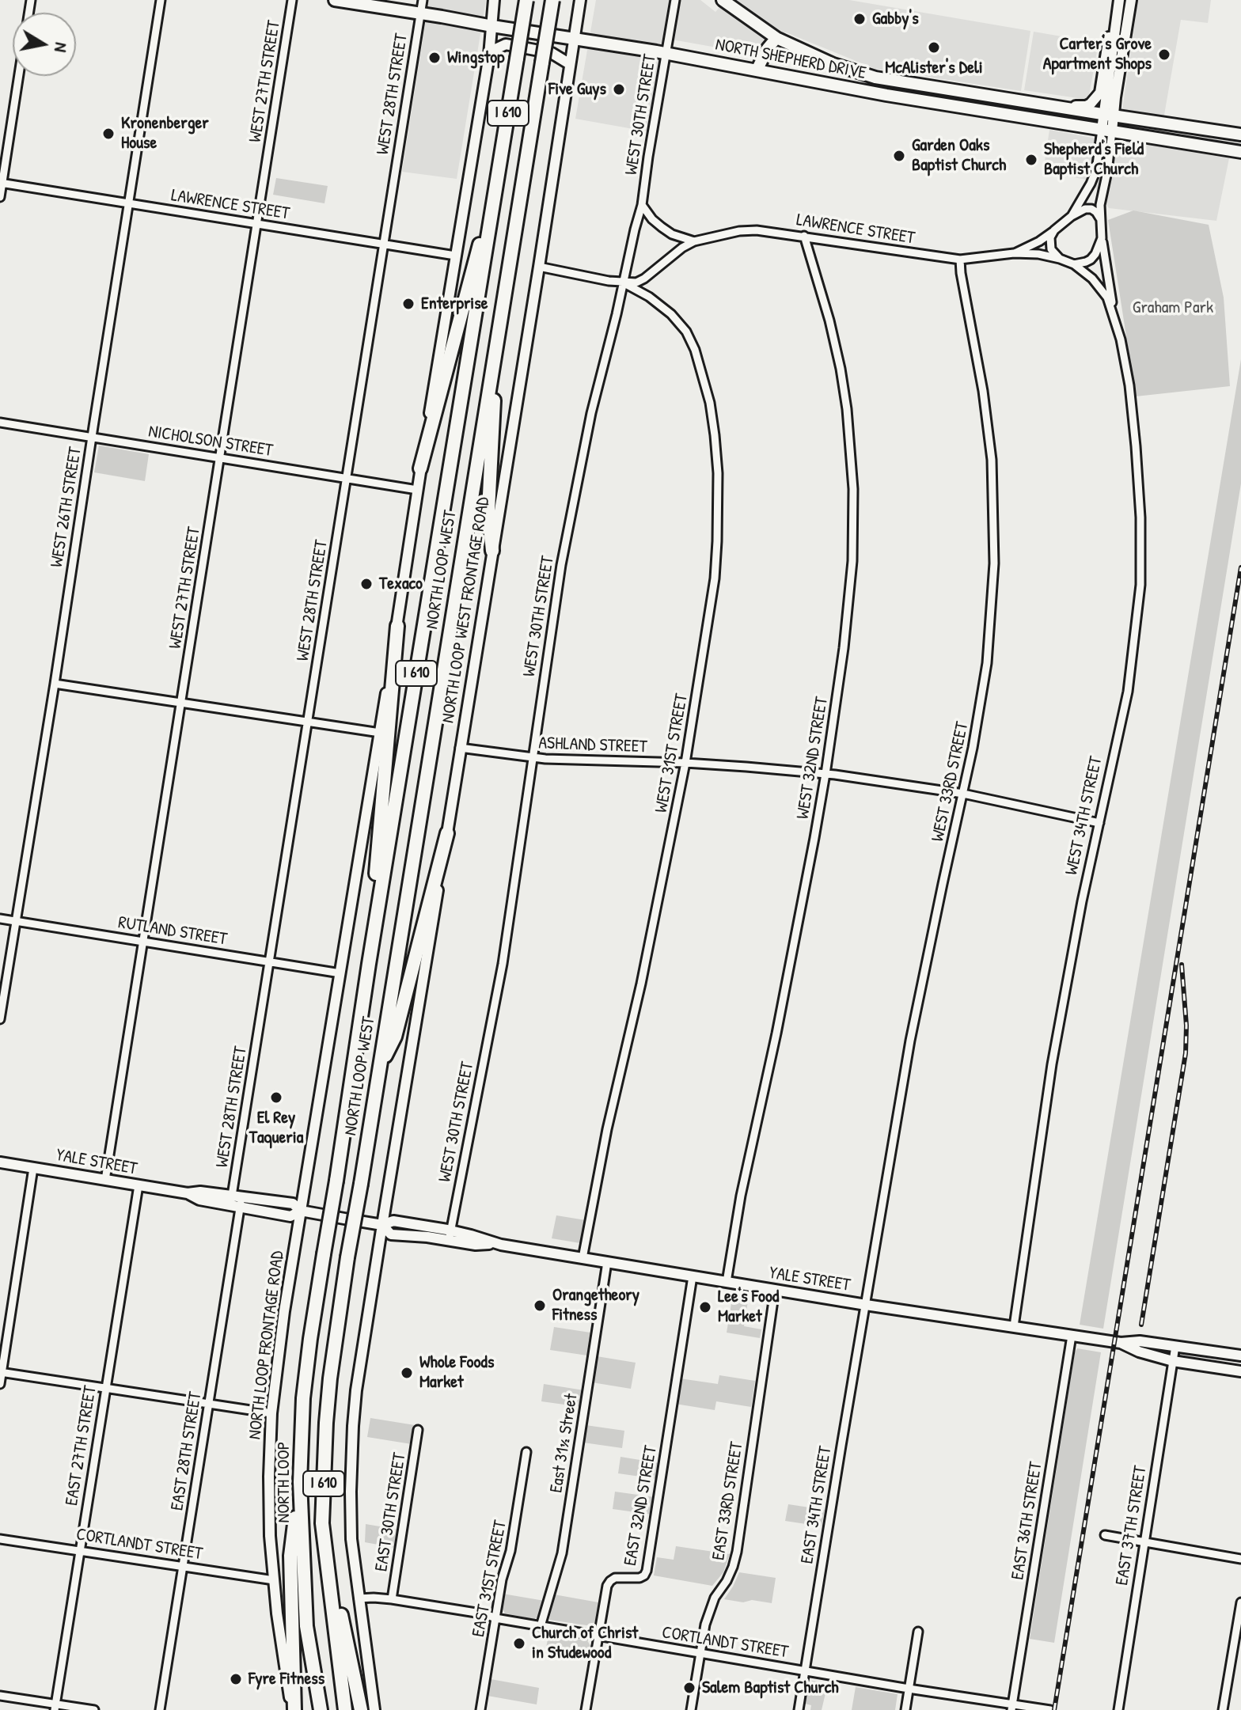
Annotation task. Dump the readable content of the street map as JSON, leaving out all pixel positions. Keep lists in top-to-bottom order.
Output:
{
  "streets": {
    "highway": ["I 610", "NORTH LOOP WEST", "NORTH LOOP"],
    "main road": [
      "NORTH SHEPHERD DRIVE",
      "NORTH LOOP WEST FRONTAGE ROAD",
      "YALE STREET",
      "NORTH LOOP FRONTAGE ROAD"
    ],
    "street": [
      "WEST 27TH STREET",
      "WEST 28TH STREET",
      "WEST 30TH STREET",
      "LAWRENCE STREET",
      "NICHOLSON STREET",
      "WEST 26TH STREET",
      "ASHLAND STREET",
      "WEST 31ST STREET",
      "WEST 32ND STREET",
      "WEST 33RD STREET",
      "WEST 34TH STREET",
      "RUTLAND STREET",
      "East 31½ Street",
      "EAST 27TH STREET",
      "EAST 28TH STREET",
      "EAST 33RD STREET",
      "EAST 34TH STREET",
      "EAST 32ND STREET",
      "EAST 30TH STREET",
      "EAST 36TH STREET",
      "EAST 37TH STREET",
      "CORTLANDT STREET",
      "EAST 31ST STREET"
    ]
  },
  "crossings": [
    ["NORTH SHEPHERD DRIVE", "WEST 28TH STREET"],
    ["NORTH SHEPHERD DRIVE", "WEST 30TH STREET"],
    ["NORTH SHEPHERD DRIVE", "NORTH LOOP WEST FRONTAGE ROAD"],
    ["WEST 27TH STREET", "LAWRENCE STREET"],
    ["WEST 27TH STREET", "NICHOLSON STREET"],
    ["WEST 27TH STREET", "RUTLAND STREET"],
    ["WEST 27TH STREET", "YALE STREET"],
    ["WEST 28TH STREET", "LAWRENCE STREET"],
    ["WEST 28TH STREET", "NICHOLSON STREET"],
    ["WEST 28TH STREET", "RUTLAND STREET"],
    ["WEST 28TH STREET", "YALE STREET"],
    ["WEST 28TH STREET", "EAST 28TH STREET"],
    ["I 610", "NORTH LOOP WEST"],
    ["WEST 30TH STREET", "LAWRENCE STREET"],
    ["WEST 30TH STREET", "ASHLAND STREET"],
    ["WEST 30TH STREET", "WEST 31ST STREET"],
    ["WEST 30TH STREET", "YALE STREET"],
    ["LAWRENCE STREET", "WEST 26TH STREET"],
    ["LAWRENCE STREET", "NORTH LOOP WEST FRONTAGE ROAD"],
    ["LAWRENCE STREET", "WEST 31ST STREET"],
    ["LAWRENCE STREET", "WEST 32ND STREET"],
    ["LAWRENCE STREET", "WEST 33RD STREET"],
    ["LAWRENCE STREET", "WEST 34TH STREET"],
    ["NICHOLSON STREET", "WEST 26TH STREET"],
    ["WEST 26TH STREET", "RUTLAND STREET"],
    ["NORTH LOOP WEST", "NORTH LOOP"],
    ["NORTH LOOP WEST FRONTAGE ROAD", "ASHLAND STREET"],
    ["NORTH LOOP WEST FRONTAGE ROAD", "YALE STREET"],
    ["ASHLAND STREET", "WEST 31ST STREET"],
    ["ASHLAND STREET", "WEST 32ND STREET"],
    ["ASHLAND STREET", "WEST 33RD STREET"],
    ["ASHLAND STREET", "WEST 34TH STREET"],
    ["WEST 31ST STREET", "YALE STREET"],
    ["WEST 32ND STREET", "YALE STREET"],
    ["WEST 33RD STREET", "YALE STREET"],
    ["WEST 33RD STREET", "EAST 34TH STREET"],
    ["WEST 34TH STREET", "YALE STREET"],
    ["YALE STREET", "NORTH LOOP FRONTAGE ROAD"],
    ["YALE STREET", "East 31½ Street"],
    ["YALE STREET", "EAST 27TH STREET"],
    ["YALE STREET", "EAST 28TH STREET"],
    ["YALE STREET", "EAST 33RD STREET"],
    ["YALE STREET", "EAST 34TH STREET"],
    ["YALE STREET", "EAST 32ND STREET"],
    ["YALE STREET", "EAST 36TH STREET"],
    ["YALE STREET", "EAST 37TH STREET"],
    ["NORTH LOOP FRONTAGE ROAD", "CORTLANDT STREET"],
    ["East 31½ Street", "CORTLANDT STREET"],
    ["EAST 27TH STREET", "CORTLANDT STREET"],
    ["EAST 28TH STREET", "CORTLANDT STREET"],
    ["EAST 33RD STREET", "CORTLANDT STREET"],
    ["EAST 34TH STREET", "CORTLANDT STREET"],
    ["EAST 32ND STREET", "CORTLANDT STREET"],
    ["EAST 30TH STREET", "CORTLANDT STREET"],
    ["EAST 36TH STREET", "CORTLANDT STREET"],
    ["CORTLANDT STREET", "EAST 31ST STREET"]
  ],
  "parks": ["Graham Park"],
  "places": [
    "Gabby's",
    "McAlister's Deli",
    "Carter's Grove Apartment Shops",
    "Wingstop",
    "Five Guys",
    "Kronenberger House",
    "Garden Oaks Baptist Church",
    "Shepherd's Field Baptist Church",
    "Enterprise",
    "Texaco",
    "El Rey Taqueria",
    "Orangetheory Fitness",
    "Lee's Food Market",
    "Whole Foods Market",
    "Church of Christ in Studewood",
    "Fyre Fitness",
    "Salem Baptist Church"
  ],
  "north": "right"
}
